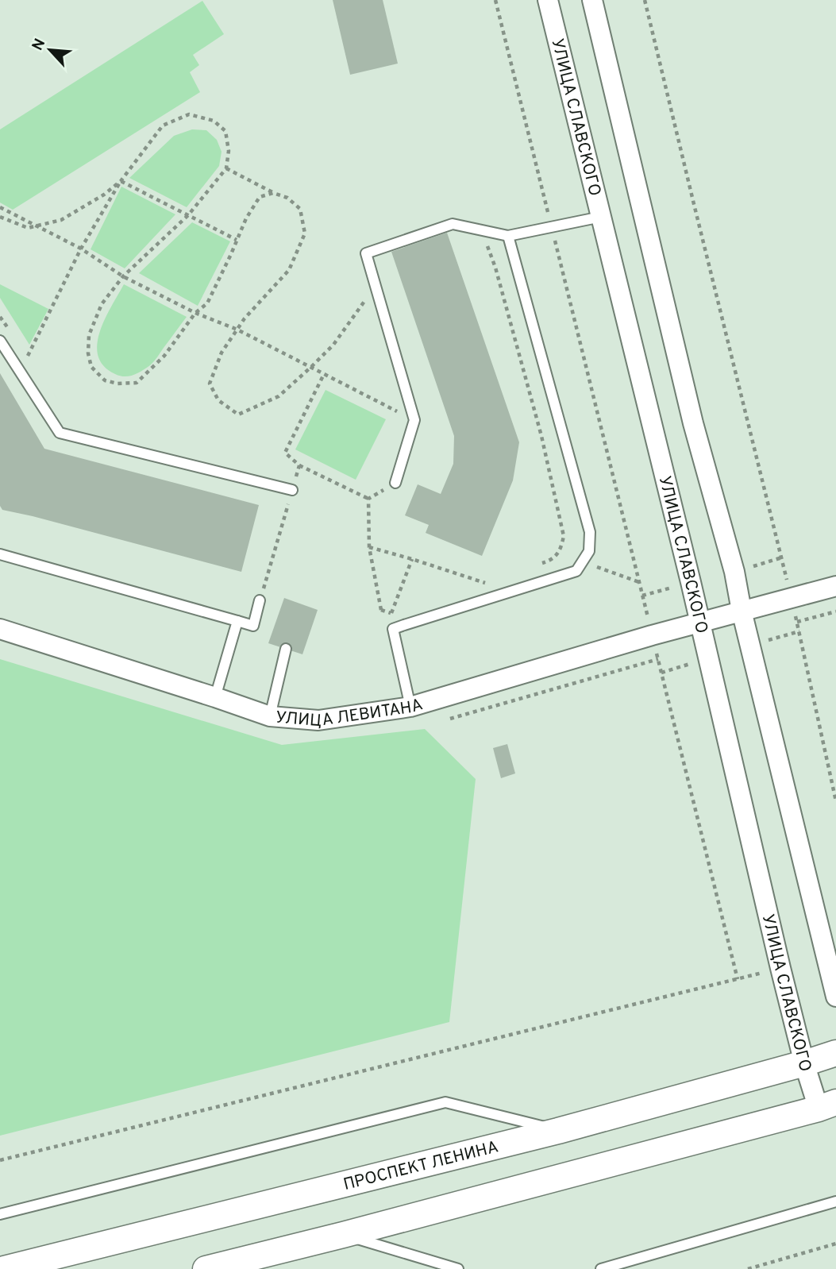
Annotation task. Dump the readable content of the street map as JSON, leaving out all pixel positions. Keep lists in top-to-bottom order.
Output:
{
  "streets": {
    "street": ["УЛИЦА СЛАВСКОГО", "УЛИЦА ЛЕВИТАНА", "ПРОСПЕКТ ЛЕНИНА"]
  },
  "crossings": [
    ["УЛИЦА СЛАВСКОГО", "УЛИЦА ЛЕВИТАНА"],
    ["УЛИЦА СЛАВСКОГО", "ПРОСПЕКТ ЛЕНИНА"]
  ],
  "north": "top left"
}
